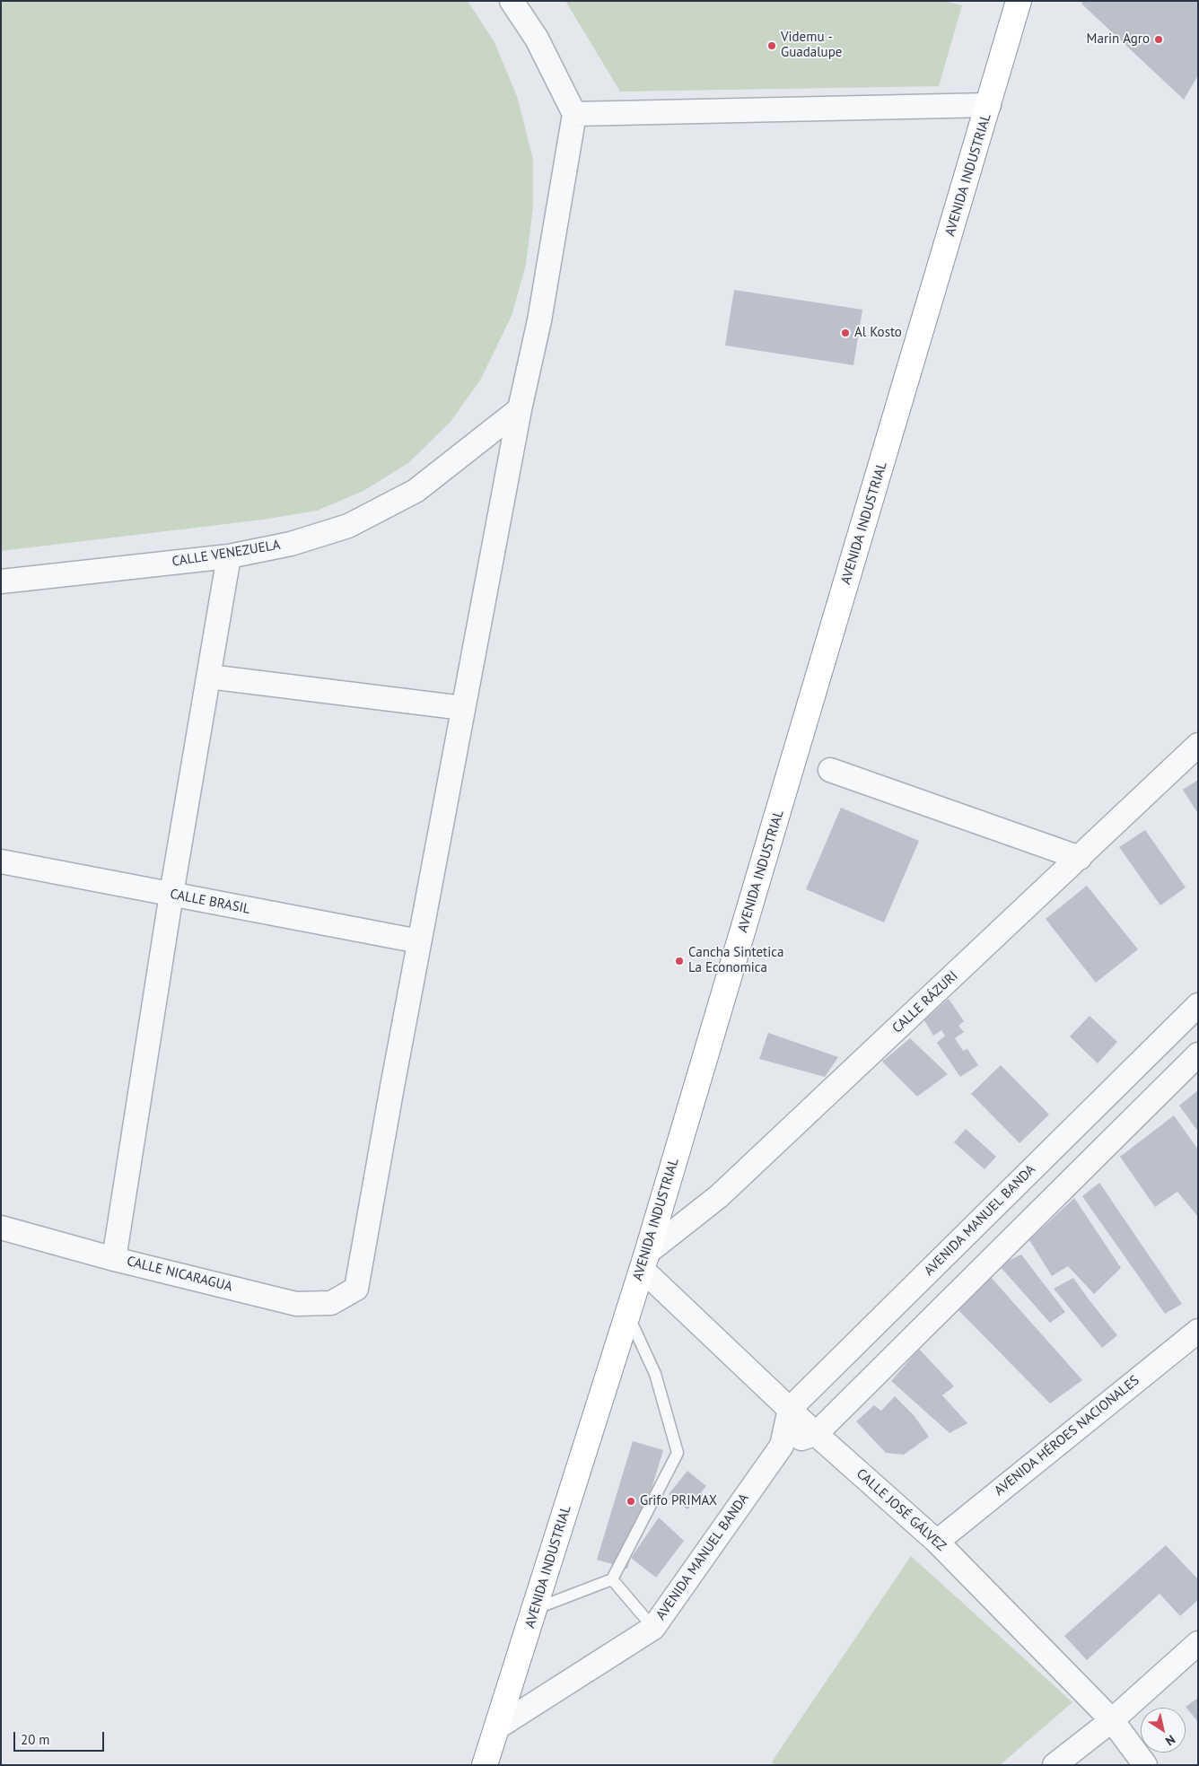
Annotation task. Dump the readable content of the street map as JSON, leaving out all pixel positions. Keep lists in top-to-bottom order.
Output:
{
  "streets": {
    "highway": ["AVENIDA INDUSTRIAL"],
    "street": [
      "CALLE VENEZUELA",
      "CALLE BRASIL",
      "CALLE RÁZURI",
      "AVENIDA MANUEL BANDA",
      "CALLE NICARAGUA",
      "AVENIDA HÉROES NACIONALES",
      "CALLE JOSÉ GÁLVEZ"
    ]
  },
  "crossings": [
    ["AVENIDA INDUSTRIAL", "CALLE RÁZURI"],
    ["AVENIDA INDUSTRIAL", "AVENIDA MANUEL BANDA"],
    ["AVENIDA INDUSTRIAL", "CALLE JOSÉ GÁLVEZ"],
    ["CALLE BRASIL", "CALLE NICARAGUA"],
    ["CALLE RÁZURI", "CALLE JOSÉ GÁLVEZ"],
    ["AVENIDA MANUEL BANDA", "CALLE JOSÉ GÁLVEZ"],
    ["AVENIDA HÉROES NACIONALES", "CALLE JOSÉ GÁLVEZ"]
  ],
  "places": [
    "Marin Agro",
    "Videmu - Guadalupe",
    "Al Kosto",
    "Cancha Sintetica La Economica",
    "Grifo PRIMAX"
  ],
  "scale_bar": "20 m",
  "north": "bottom right"
}
